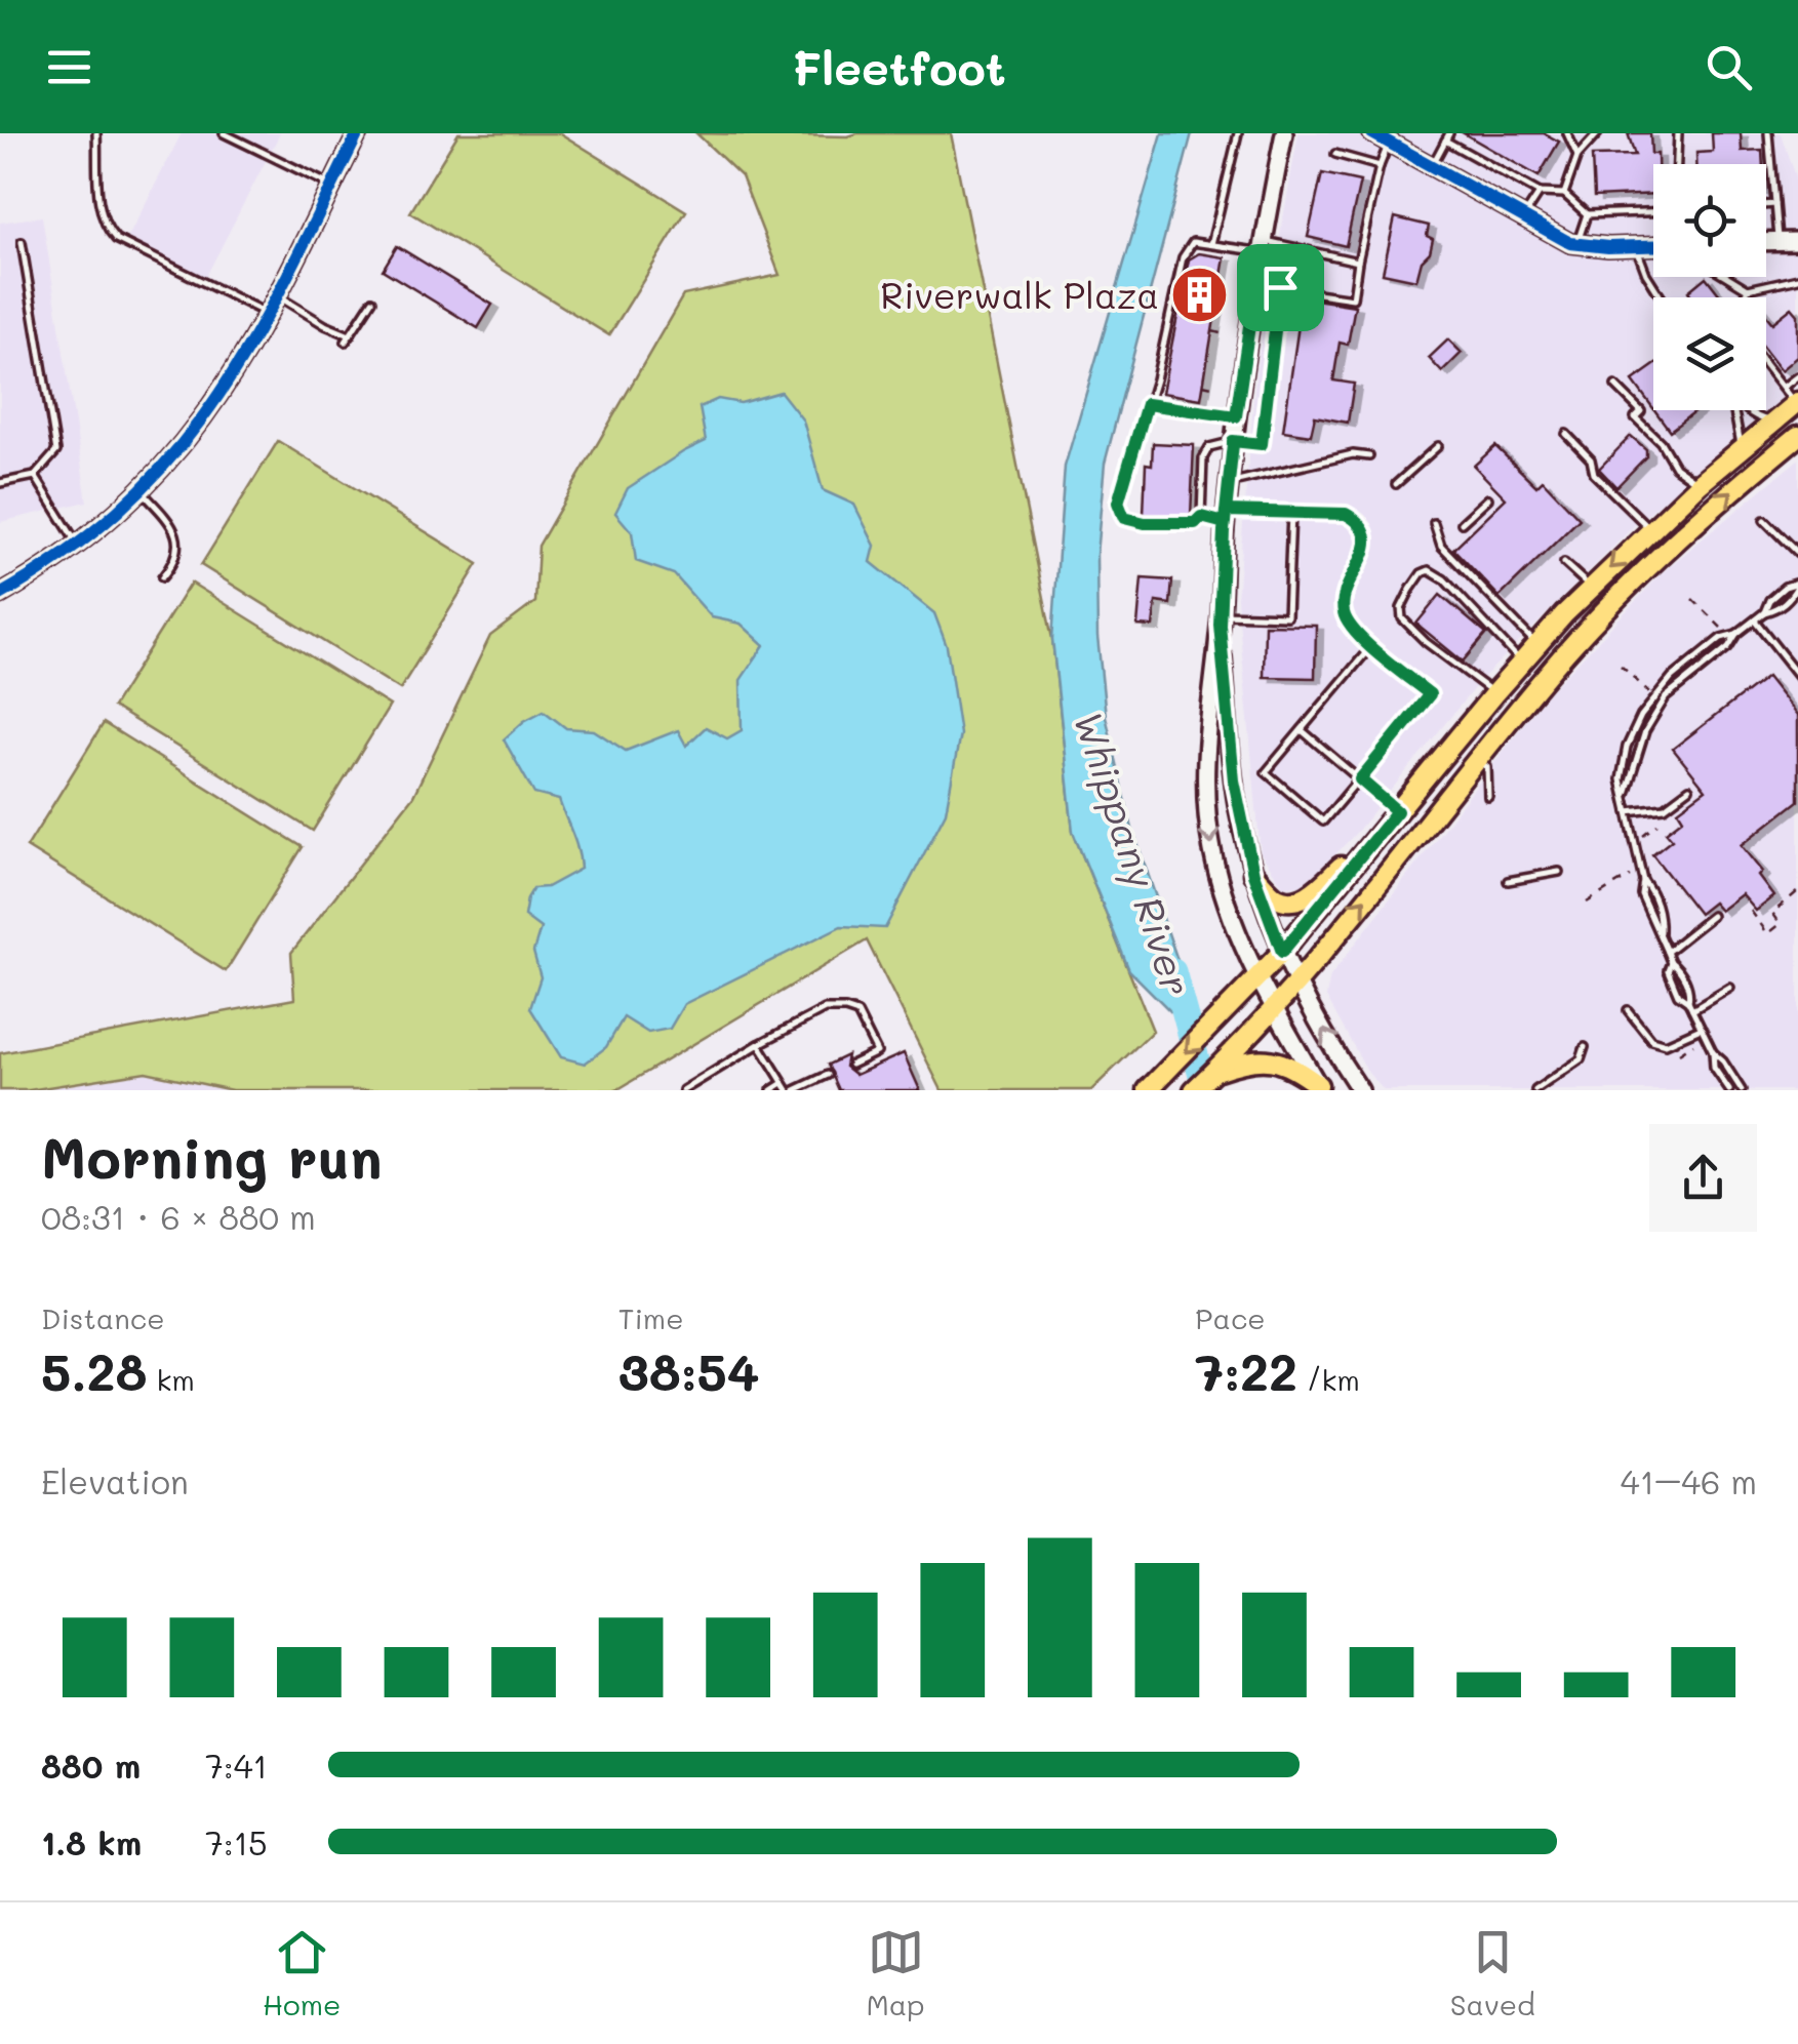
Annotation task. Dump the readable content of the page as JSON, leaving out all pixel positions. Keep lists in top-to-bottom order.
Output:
{
  "water": ["Whippany River"],
  "places": {
    "building": ["Riverwalk Plaza"]
  },
  "page": {
    "header": "Fleetfoot",
    "heading": ["Morning run", "08:31 · 6 × 880 m"],
    "stats": [
      ["Distance", "5.28 km"],
      ["Time", "38:54"],
      ["Pace", "7:22 /km"]
    ],
    "chart": ["Elevation", "41–46 m"],
    "list": [
      {
        "name": "880 m",
        "note": "7:41"
      },
      {
        "name": "1.8 km",
        "note": "7:15"
      }
    ],
    "tabs": ["Home", "Map", "Saved"]
  }
}
